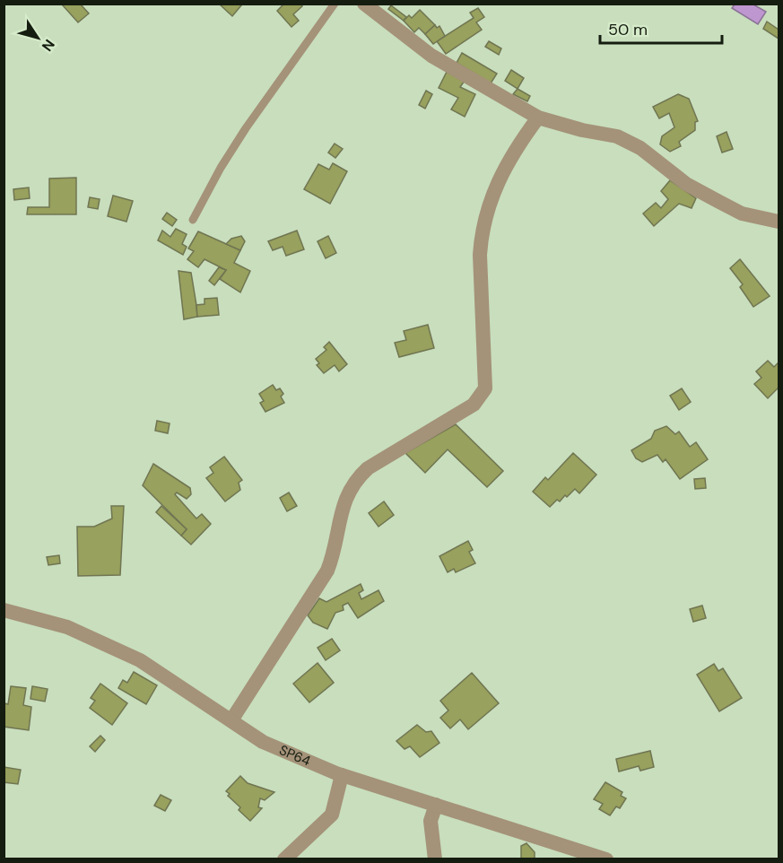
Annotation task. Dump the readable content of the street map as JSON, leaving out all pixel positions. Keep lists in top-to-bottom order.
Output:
{
  "streets": {
    "street": ["SP64"]
  },
  "scale_bar": "50 m",
  "north": "bottom right"
}
